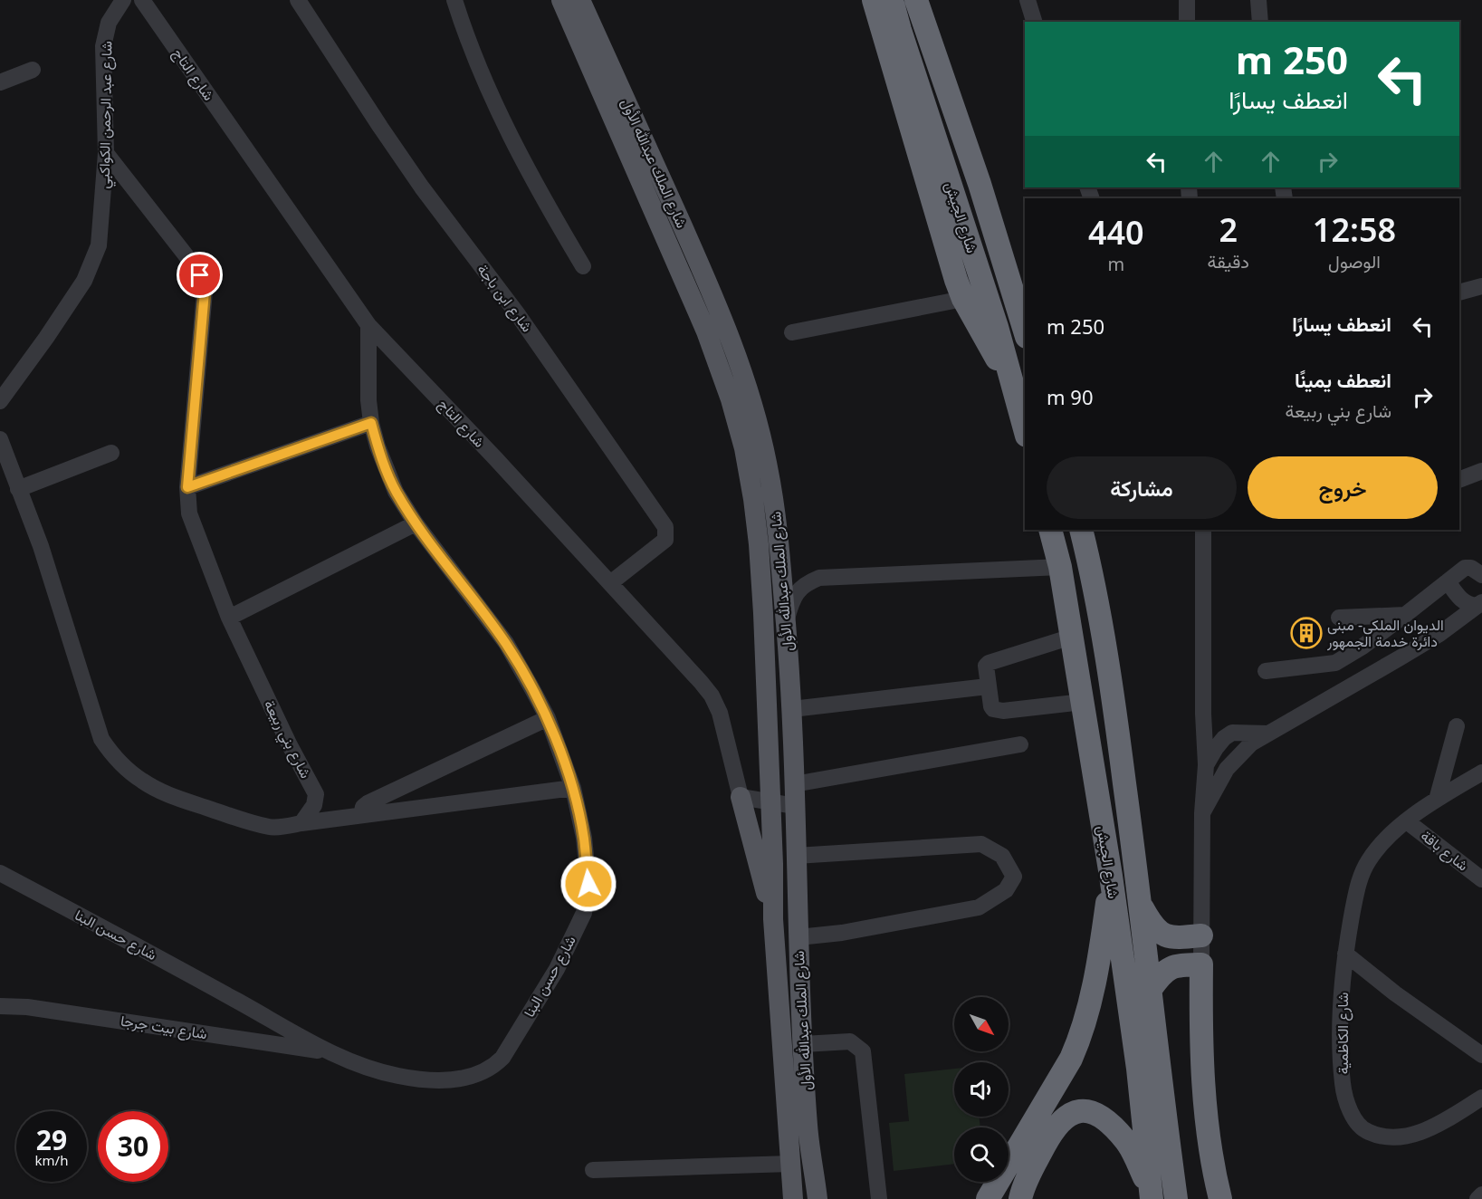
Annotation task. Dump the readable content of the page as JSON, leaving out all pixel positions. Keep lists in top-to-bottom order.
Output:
{
  "streets": {
    "highway": ["شارع الجيش"],
    "main road": ["شارع الملك عبدالله الأول"],
    "street": [
      "شارع التاج",
      "شارع عبد الرحمن الكواكبي",
      "شارع ابن باجة",
      "شارع بني ربيعة",
      "شارع باقة",
      "شارع حسن البنا",
      "شارع بيت جرجا",
      "شارع الكاظمية"
    ]
  },
  "crossings": [
    ["شارع التاج", "شارع ابن باجة"],
    ["شارع التاج", "شارع حسن البنا"],
    ["شارع عبد الرحمن الكواكبي", "شارع بني ربيعة"],
    ["شارع باقة", "شارع الكاظمية"],
    ["شارع حسن البنا", "شارع بيت جرجا"]
  ],
  "places": {
    "building": ["الديوان الملكي- مبنى دائرة خدمة الجمهور"]
  },
  "north": "bottom right",
  "page": {
    "turn": ["250 m", "انعطف يسارًا"],
    "eta": [
      "12:58",
      "الوصول",
      "2",
      "دقيقة",
      "440",
      "m"
    ],
    "list": [
      {
        "name": "انعطف يسارًا",
        "value": "250 m"
      },
      {
        "name": "انعطف يمينًا",
        "note": "شارع بني ربيعة",
        "value": "90 m"
      }
    ],
    "buttons": ["خروج", "مشاركة"],
    "speed": "29 km/h",
    "limit": "30"
  }
}
